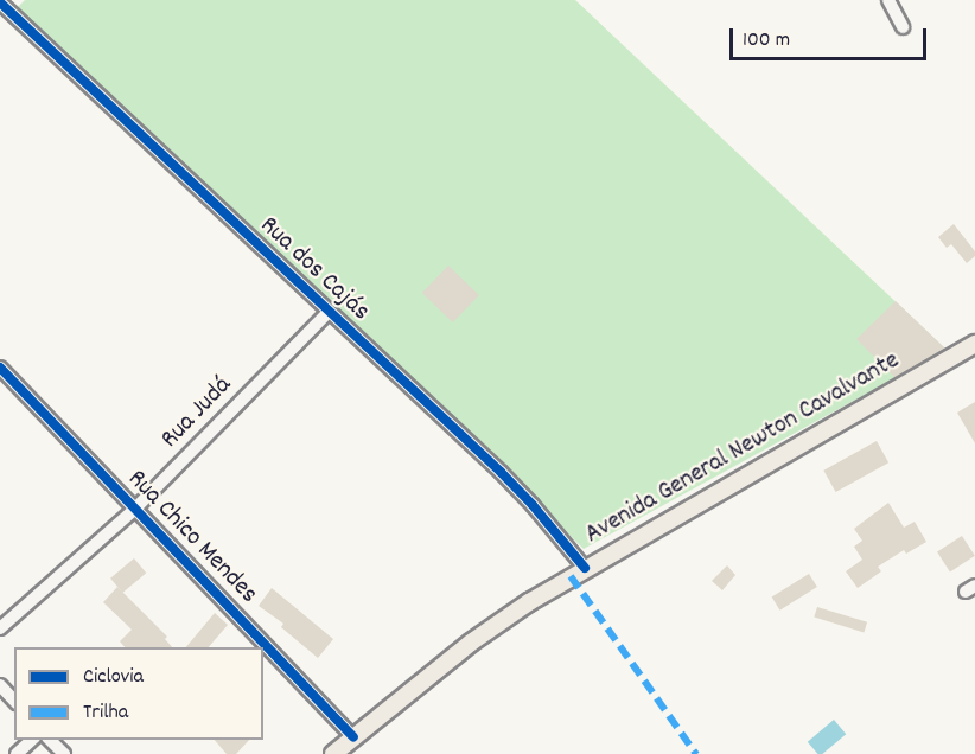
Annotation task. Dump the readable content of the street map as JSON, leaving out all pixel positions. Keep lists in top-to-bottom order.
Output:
{
  "streets": {
    "main road": ["Avenida General Newton Cavalvante"],
    "street": ["Rua dos Cajás", "Rua Judá", "Rua Chico Mendes"]
  },
  "crossings": [
    ["Rua dos Cajás", "Rua Judá"],
    ["Rua dos Cajás", "Avenida General Newton Cavalvante"],
    ["Rua Judá", "Rua Chico Mendes"],
    ["Avenida General Newton Cavalvante", "Rua Chico Mendes"]
  ],
  "legend": ["Ciclovia", "Trilha"],
  "scale_bar": "100 m"
}
